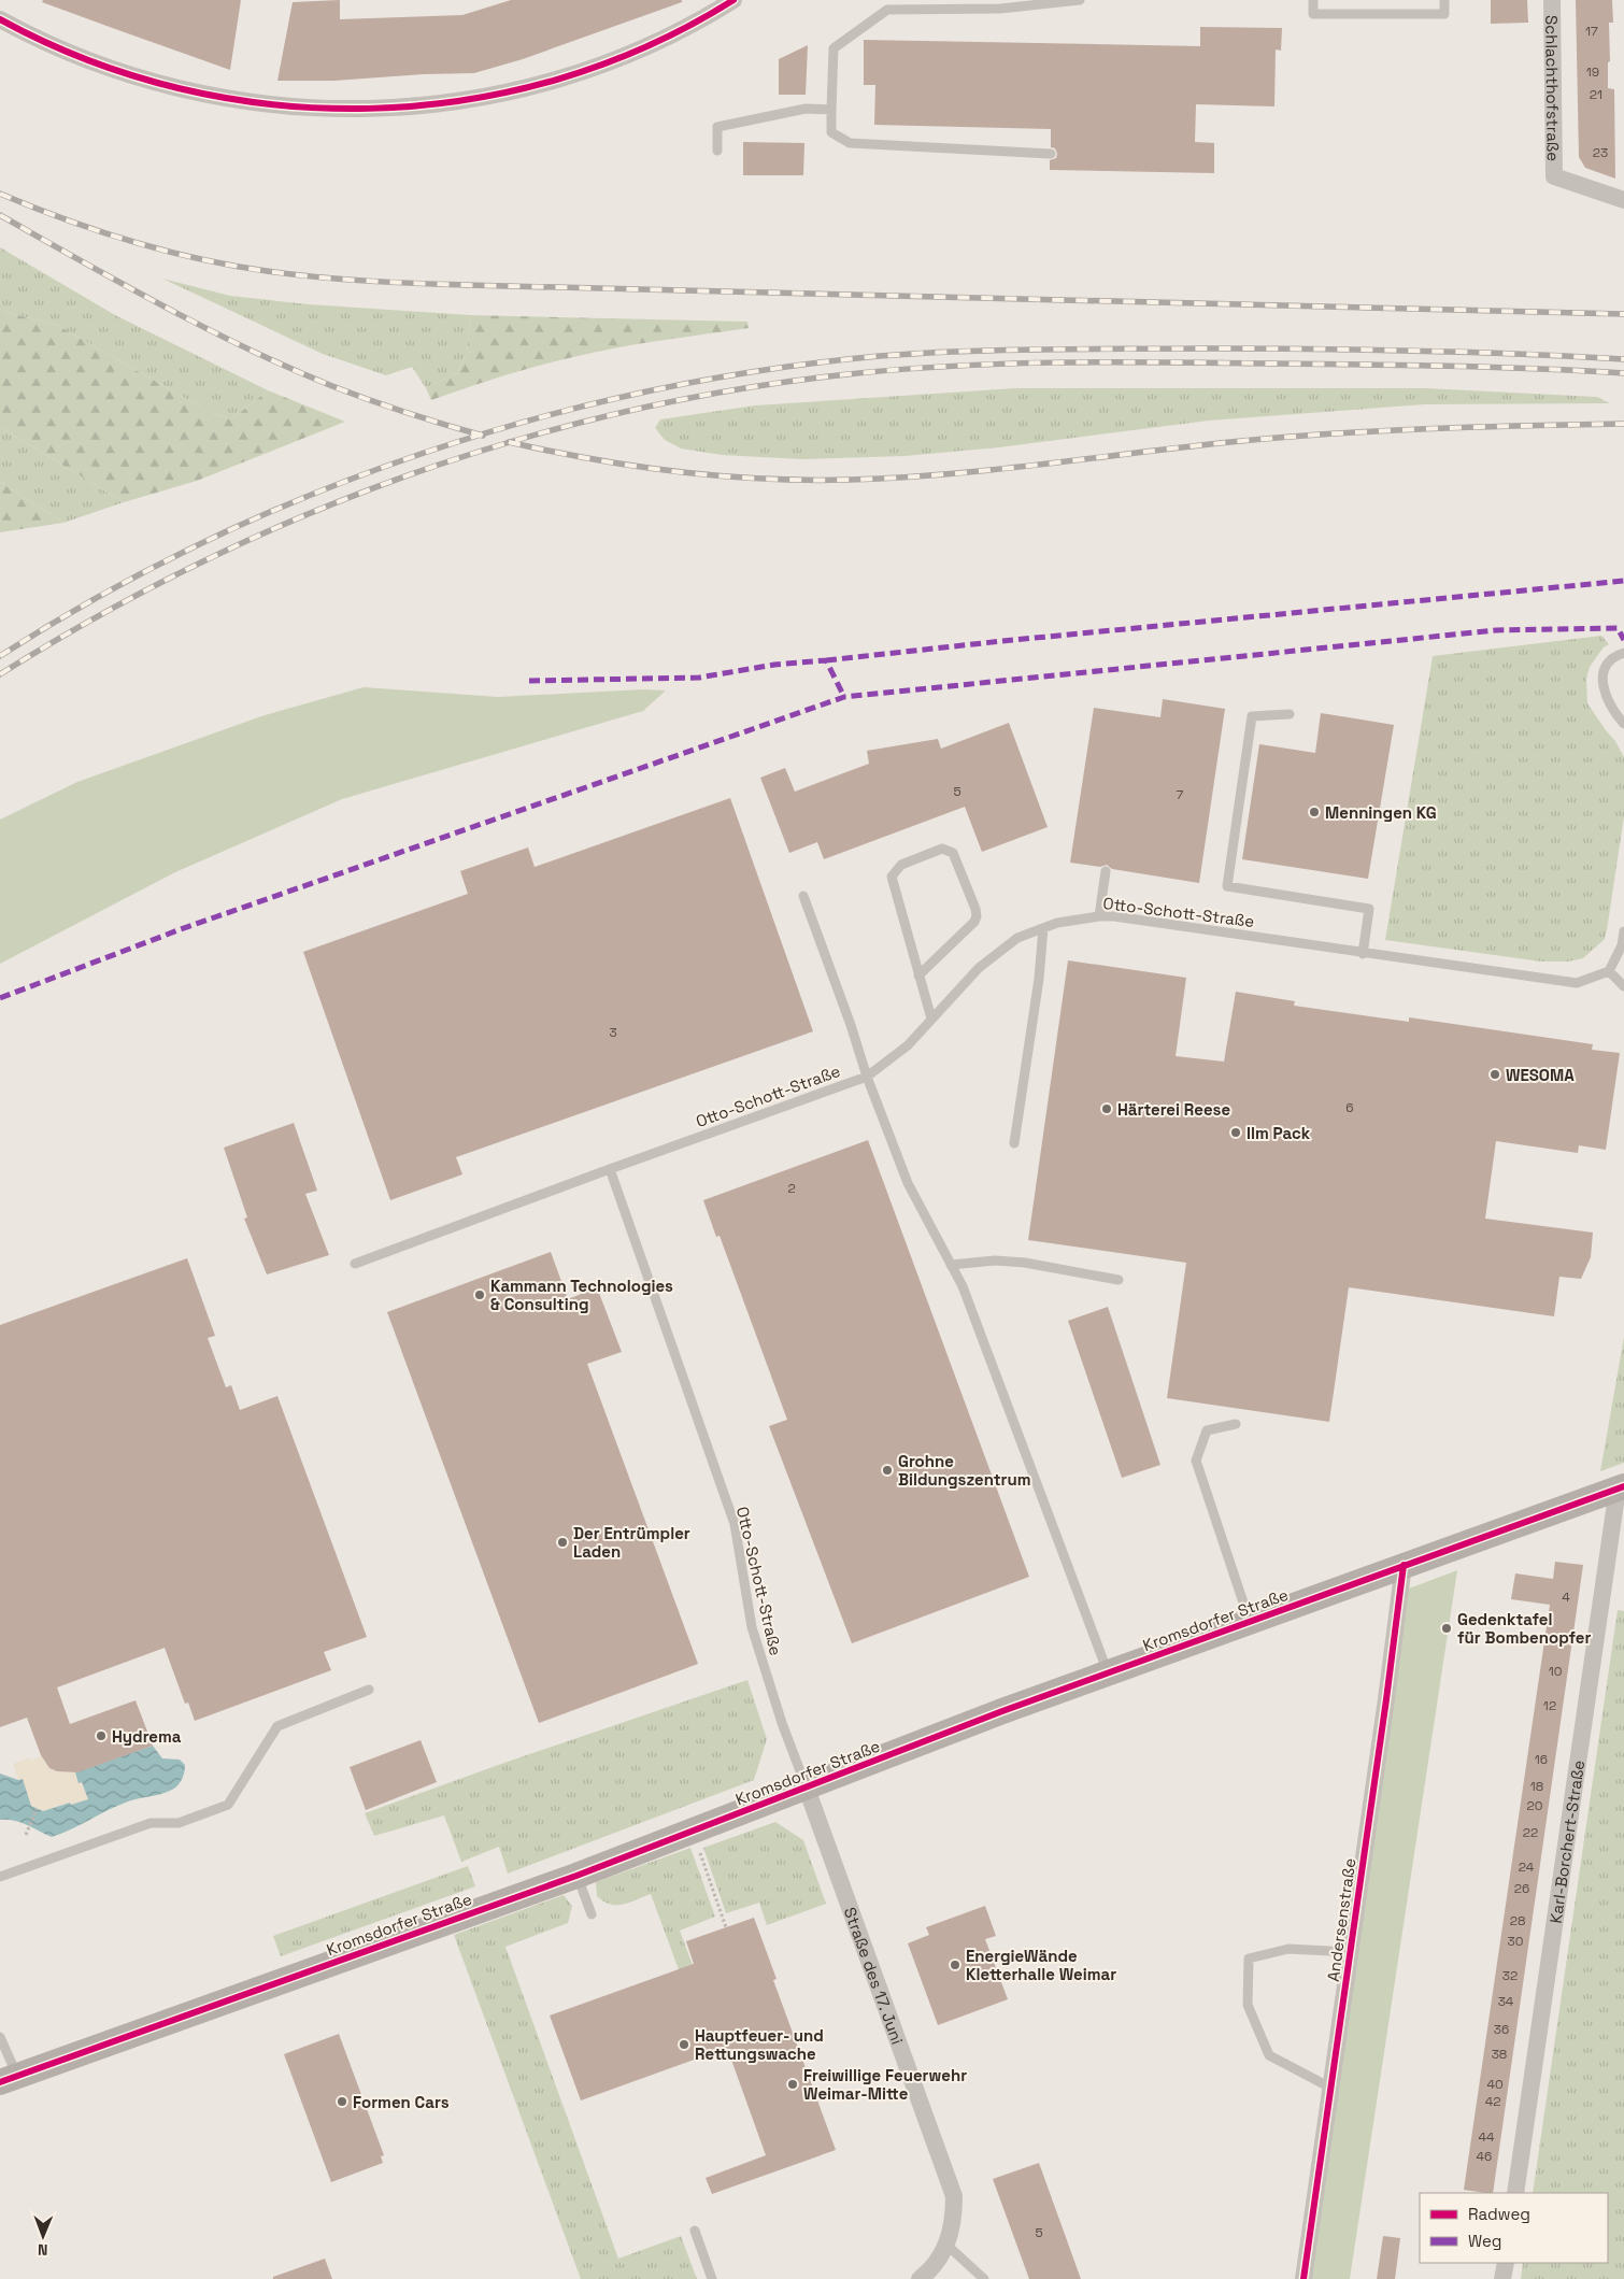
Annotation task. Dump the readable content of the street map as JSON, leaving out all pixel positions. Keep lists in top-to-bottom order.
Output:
{
  "streets": {
    "street": [
      "Schlachthofstraße",
      "Kromsdorfer Straße",
      "Karl-Borchert-Straße",
      "Andersenstraße",
      "Straße des 17. Juni"
    ],
    "lane": ["Otto-Schott-Straße"]
  },
  "crossings": [
    ["Otto-Schott-Straße", "Kromsdorfer Straße"],
    ["Otto-Schott-Straße", "Straße des 17. Juni"],
    ["Kromsdorfer Straße", "Karl-Borchert-Straße"],
    ["Kromsdorfer Straße", "Andersenstraße"],
    ["Kromsdorfer Straße", "Straße des 17. Juni"]
  ],
  "places": [
    "Menningen KG",
    "WESOMA",
    "Härterei Reese",
    "Ilm Pack",
    "Kammann Technologies & Consulting",
    "Grohne Bildungszentrum",
    "Der Entrümpler Laden",
    "Gedenktafel für Bombenopfer",
    "Hydrema",
    "EnergieWände Kletterhalle Weimar",
    "Hauptfeuer- und Rettungswache",
    "Freiwillige Feuerwehr Weimar-Mitte",
    "Formen Cars"
  ],
  "house_numbers": [
    "17",
    "19",
    "21",
    "23",
    "5",
    "7",
    "3",
    "6",
    "2",
    "4",
    "10",
    "12",
    "16",
    "18",
    "20",
    "22",
    "24",
    "26",
    "28",
    "30",
    "32",
    "34",
    "36",
    "38",
    "40",
    "42",
    "44",
    "46",
    "5"
  ],
  "legend": ["Radweg", "Weg"],
  "north": "bottom"
}
